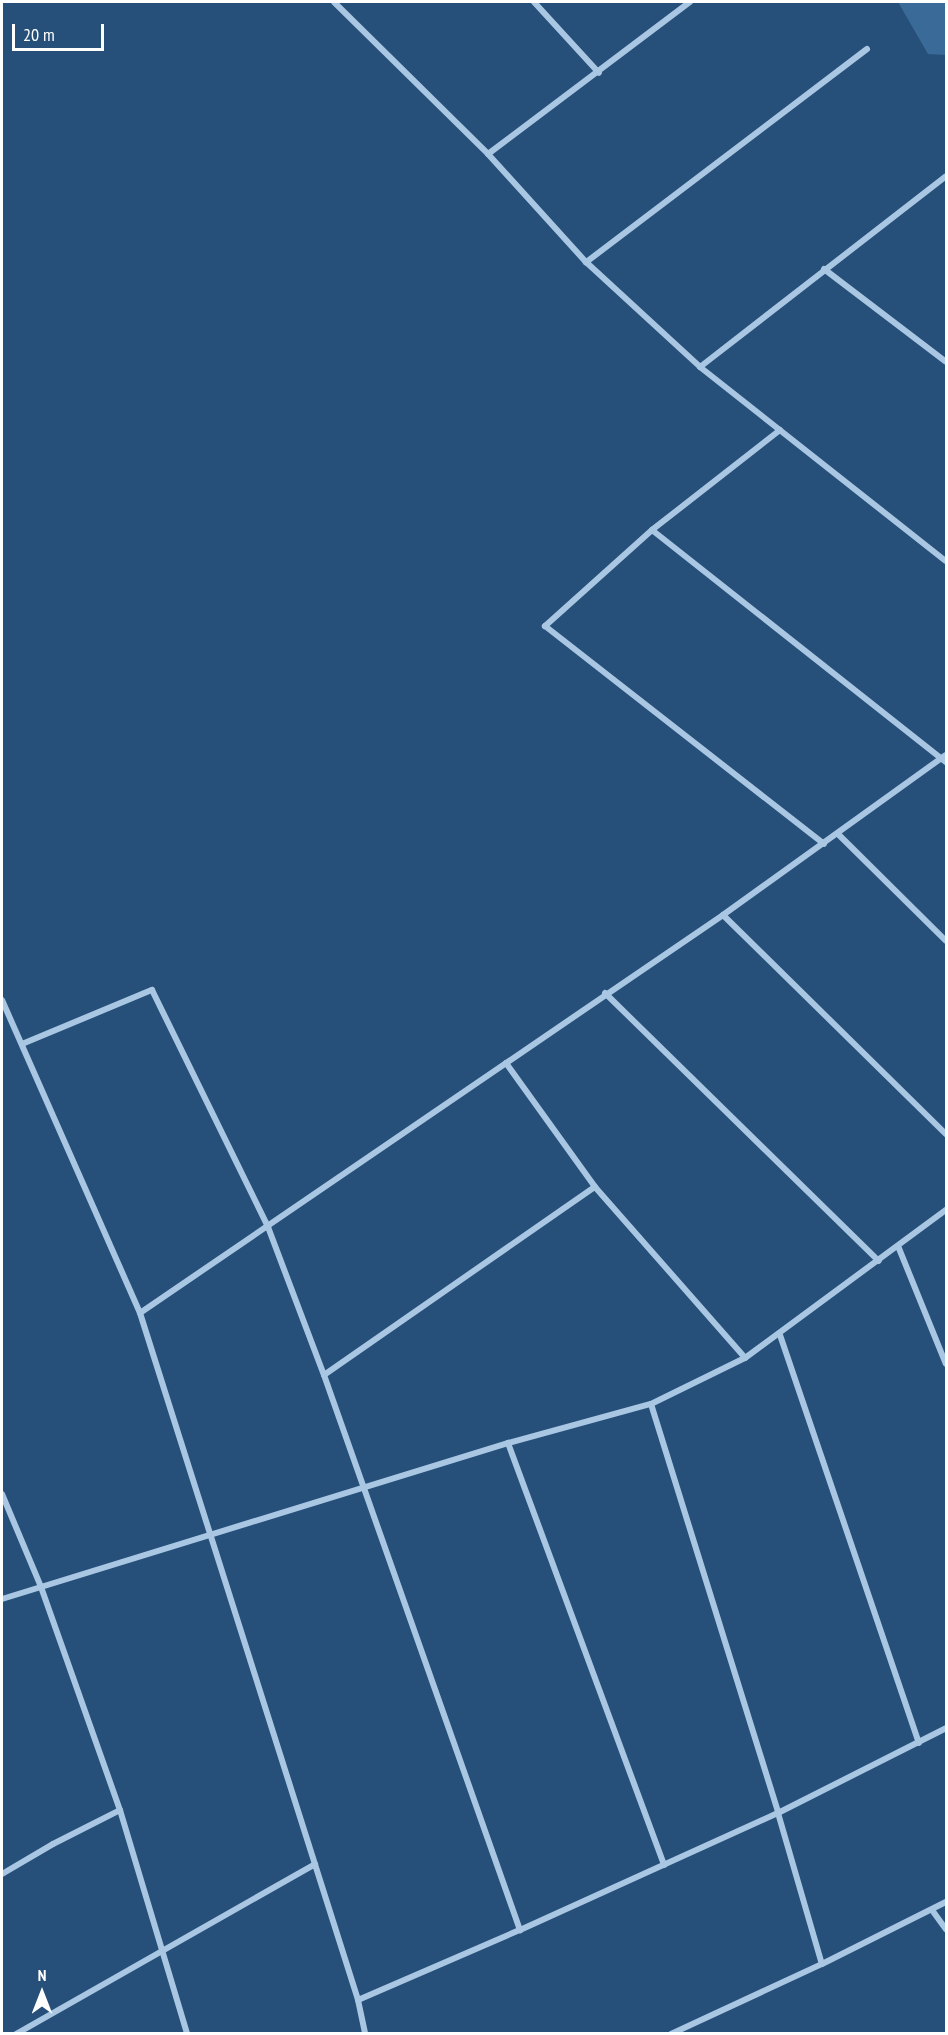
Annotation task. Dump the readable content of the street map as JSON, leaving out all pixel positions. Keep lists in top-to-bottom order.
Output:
{
  "scale_bar": "20 m",
  "north": "top"
}
